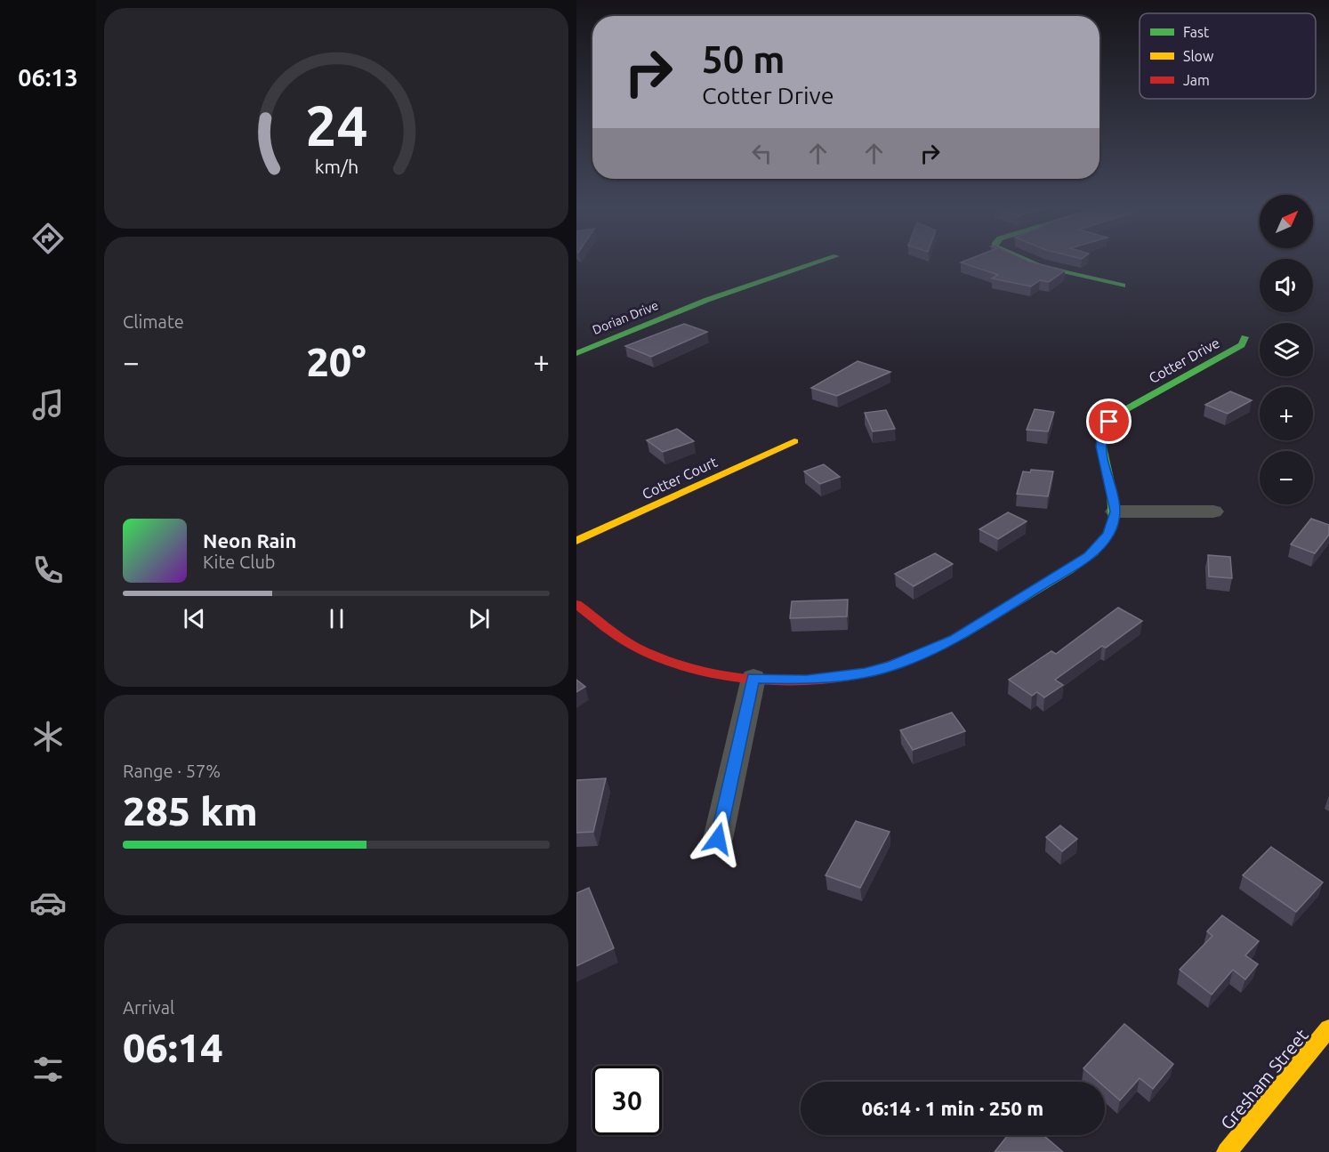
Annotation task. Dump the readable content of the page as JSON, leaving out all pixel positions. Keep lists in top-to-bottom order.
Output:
{
  "streets": {
    "street": [
      "Dorian Drive",
      "Cotter Drive",
      "Cotter Court",
      "Gresham Street"
    ]
  },
  "legend": ["Fast", "Slow", "Jam"],
  "north": "top right",
  "page": {
    "tabs": "06:13",
    "turn": ["50 m", "Cotter Drive"],
    "map_buttons": ["+", "−"],
    "tile": [
      "Climate",
      ["Range · 57%", "285 km"],
      ["Arrival", "06:14"]
    ],
    "heat": ["−", "20°", "+"],
    "song": ["Neon Rain", "Kite Club"],
    "limit": "30",
    "trip": "06:14 · 1 min · 250 m",
    "gauge": ["24", "km/h"]
  }
}
